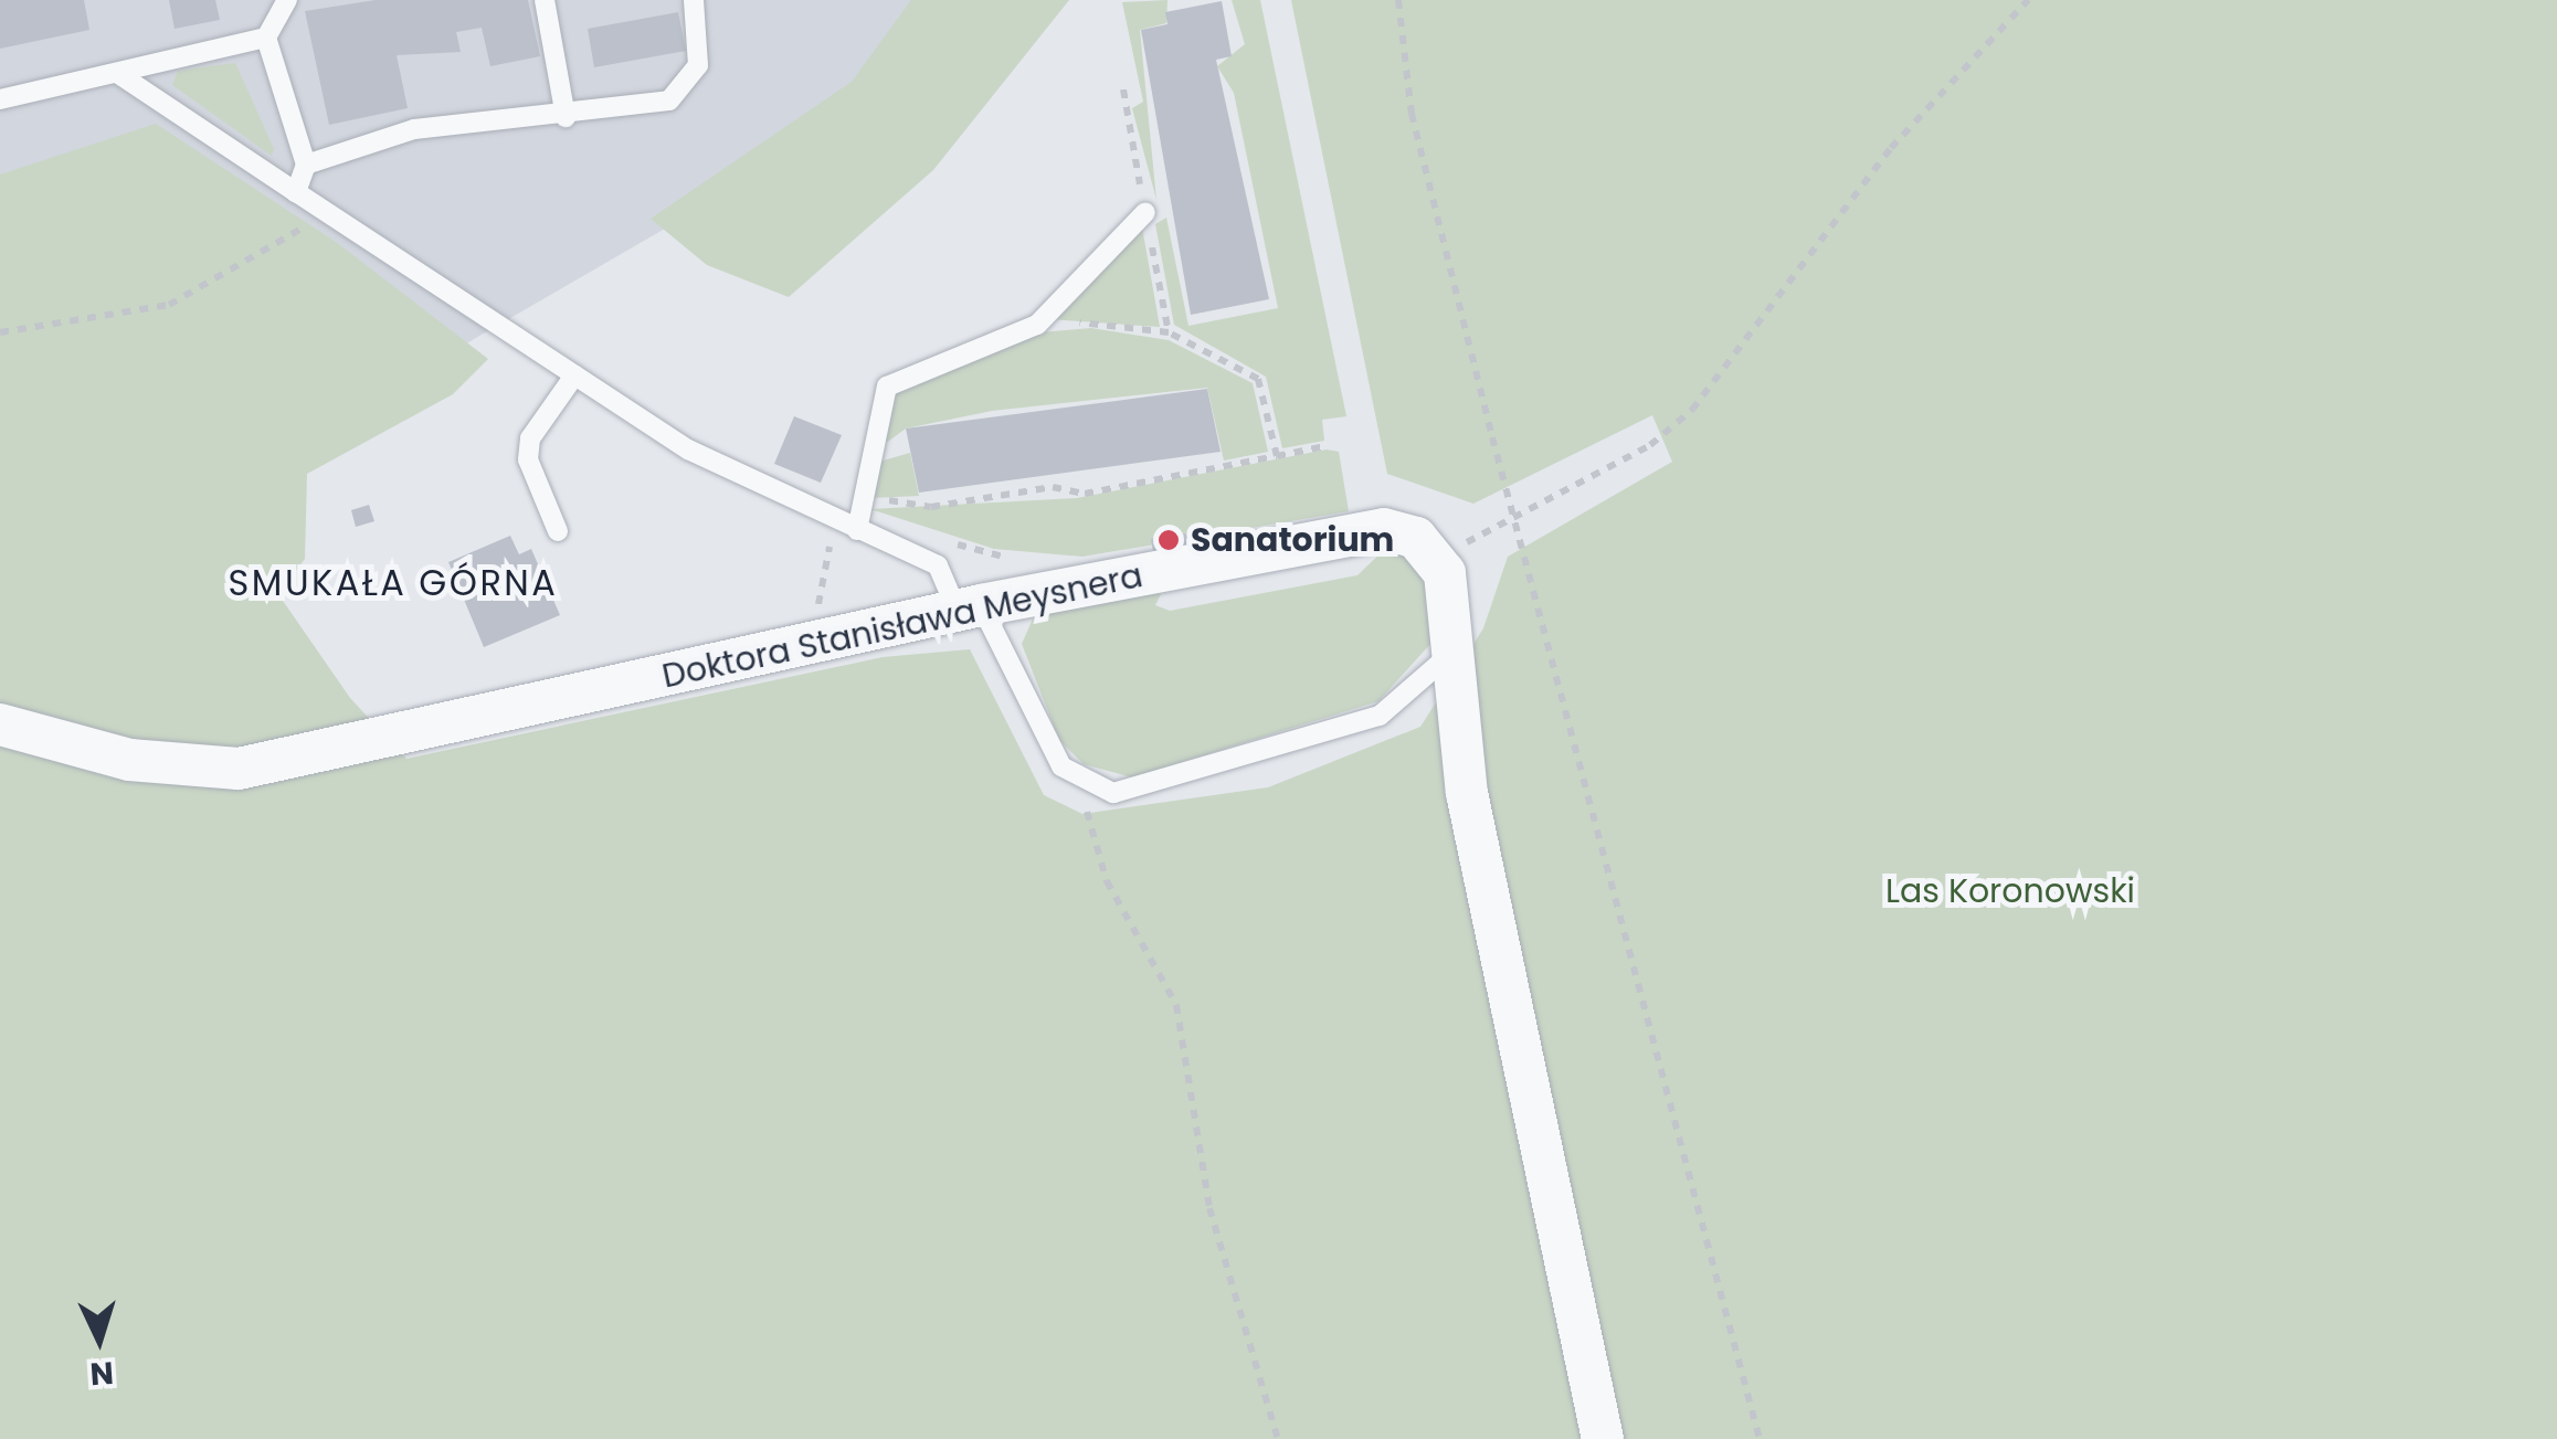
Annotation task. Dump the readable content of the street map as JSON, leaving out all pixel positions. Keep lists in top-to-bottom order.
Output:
{
  "streets": {
    "street": ["Doktora Stanisława Meysnera"]
  },
  "districts": ["SMUKAŁA GÓRNA"],
  "parks": ["Las Koronowski"],
  "places": ["Sanatorium"],
  "north": "bottom"
}
